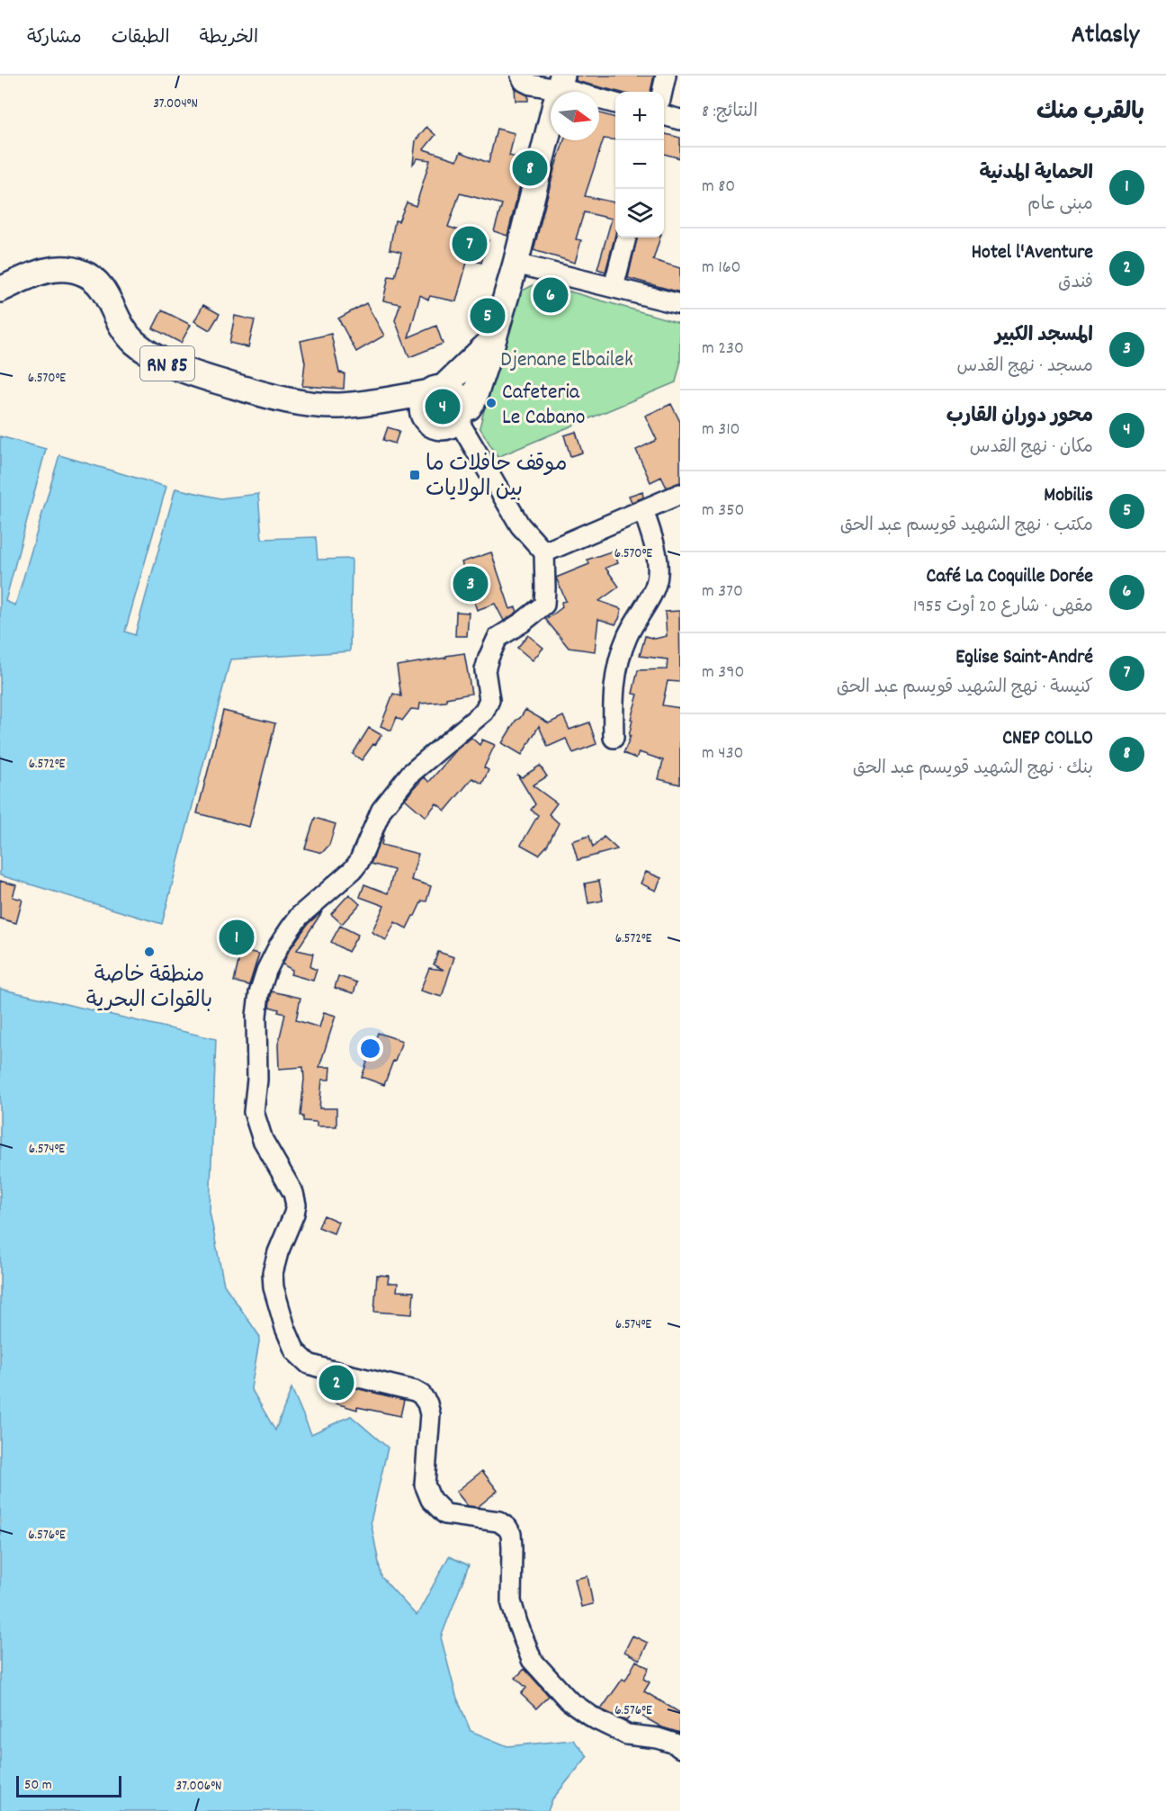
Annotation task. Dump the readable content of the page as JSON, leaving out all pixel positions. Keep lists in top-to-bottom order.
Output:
{
  "streets": {
    "main road": ["RN 85"]
  },
  "parks": ["Djenane Elbailek"],
  "places": {
    "other": ["Cafeteria Le Cabano", "منطقة خاصة بالقوات البحرية"],
    "transit": ["موقف حافلات ما بين الولايات"]
  },
  "scale_bar": "50 m",
  "north": "right",
  "page": {
    "header": "Atlasly",
    "nav": ["الخريطة", "الطبقات", "مشاركة"],
    "heading": ["بالقرب منك", "النتائج: 8"],
    "map_buttons": ["+", "−"],
    "list": [
      {
        "mark": "1",
        "name": "الحماية المدنية",
        "note": "مبنى عام",
        "value": "80 m"
      },
      {
        "mark": "2",
        "name": "Hotel l'Aventure",
        "note": "فندق",
        "value": "160 m"
      },
      {
        "mark": "3",
        "name": "المسجد الكبير",
        "note": "مسجد · نهج القدس",
        "value": "230 m"
      },
      {
        "mark": "4",
        "name": "محور دوران القارب",
        "note": "مكان · نهج القدس",
        "value": "310 m"
      },
      {
        "mark": "5",
        "name": "Mobilis",
        "note": "مكتب · نهج الشهيد قويسم عبد الحق",
        "value": "350 m"
      },
      {
        "mark": "6",
        "name": "Café La Coquille Dorée",
        "note": "مقهى · شارع 20 أوت 1955",
        "value": "370 m"
      },
      {
        "mark": "7",
        "name": "Eglise Saint-André",
        "note": "كنيسة · نهج الشهيد قويسم عبد الحق",
        "value": "390 m"
      },
      {
        "mark": "8",
        "name": "CNEP COLLO",
        "note": "بنك · نهج الشهيد قويسم عبد الحق",
        "value": "430 m"
      }
    ],
    "pins": [
      "8",
      "7",
      "6",
      "5",
      "4",
      "3",
      "1",
      "2"
    ],
    "scale": "50 m"
  },
  "coordinates": [
    "37.004°N",
    "6.570°E",
    "6.572°E",
    "6.574°E",
    "6.576°E",
    "37.006°N"
  ]
}
